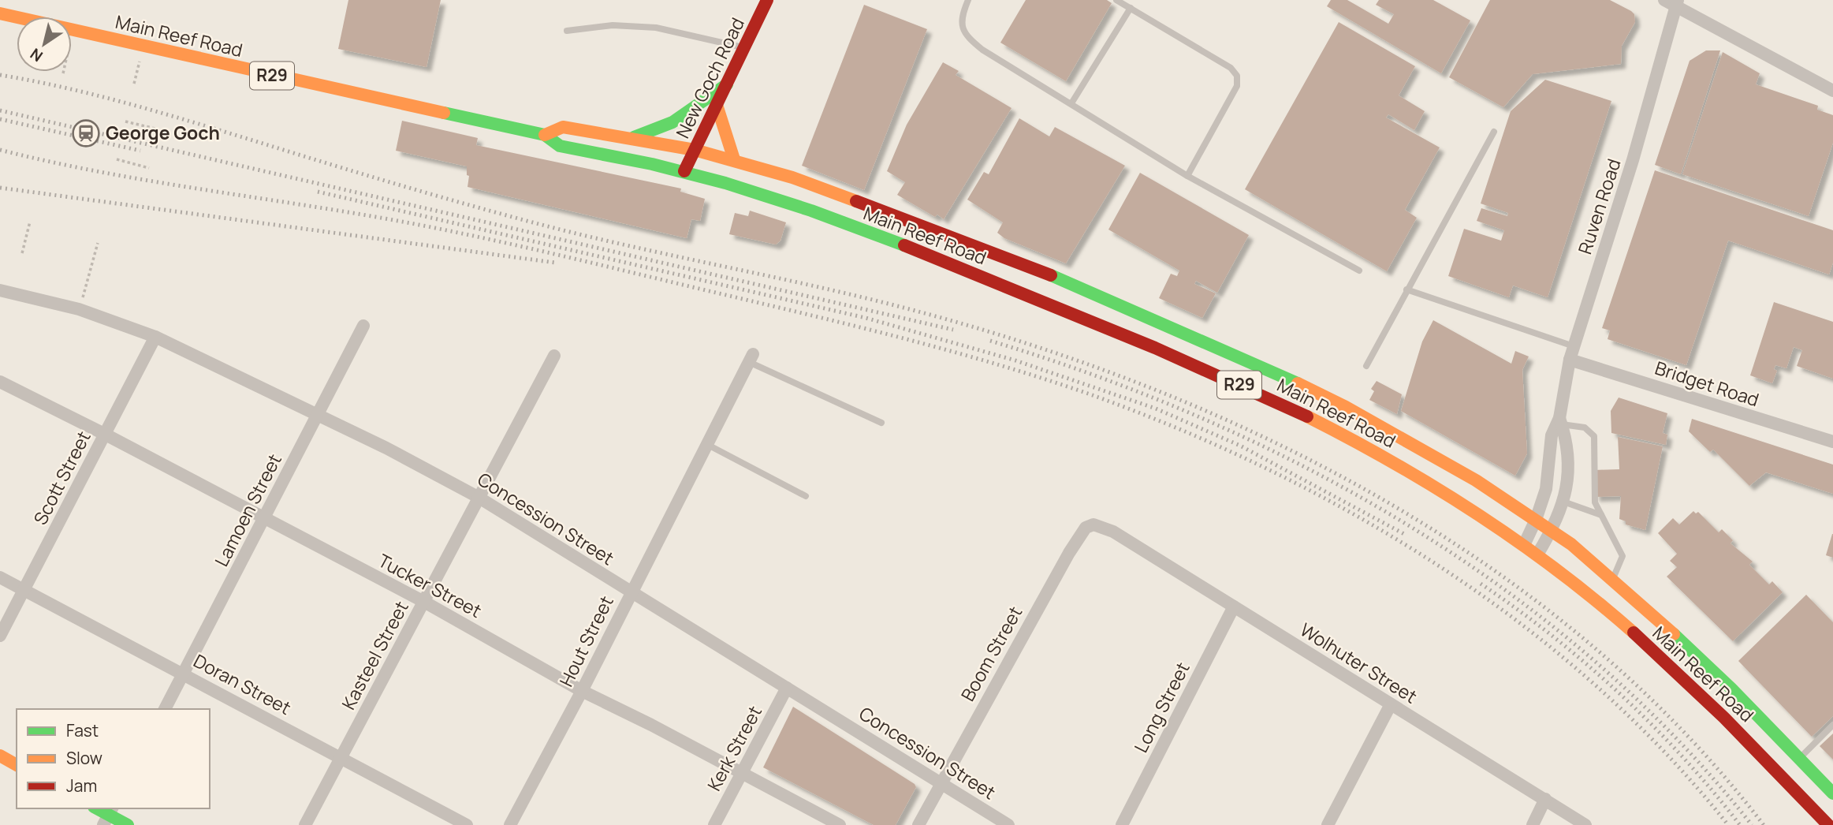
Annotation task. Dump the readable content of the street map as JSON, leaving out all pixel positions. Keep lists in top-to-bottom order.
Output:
{
  "streets": {
    "main road": ["Main Reef Road", "R29", "New Goch Road"],
    "street": [
      "Ruven Road",
      "Bridget Road",
      "Scott Street",
      "Lamoen Street",
      "Concession Street",
      "Tucker Street",
      "Hout Street",
      "Boom Street",
      "Kasteel Street",
      "Wolhuter Street",
      "Doran Street",
      "Long Street",
      "Kerk Street"
    ]
  },
  "crossings": [
    ["Main Reef Road", "New Goch Road"],
    ["Main Reef Road", "Ruven Road"],
    ["Ruven Road", "Bridget Road"],
    ["Scott Street", "Concession Street"],
    ["Scott Street", "Tucker Street"],
    ["Scott Street", "Doran Street"],
    ["Lamoen Street", "Concession Street"],
    ["Lamoen Street", "Tucker Street"],
    ["Lamoen Street", "Doran Street"],
    ["Concession Street", "Hout Street"],
    ["Concession Street", "Boom Street"],
    ["Concession Street", "Kasteel Street"],
    ["Concession Street", "Kerk Street"],
    ["Tucker Street", "Hout Street"],
    ["Tucker Street", "Kasteel Street"],
    ["Tucker Street", "Kerk Street"],
    ["Boom Street", "Wolhuter Street"],
    ["Kasteel Street", "Doran Street"],
    ["Wolhuter Street", "Long Street"]
  ],
  "places": {
    "station": ["George Goch"]
  },
  "legend": ["Fast", "Slow", "Jam"],
  "north": "bottom left"
}
